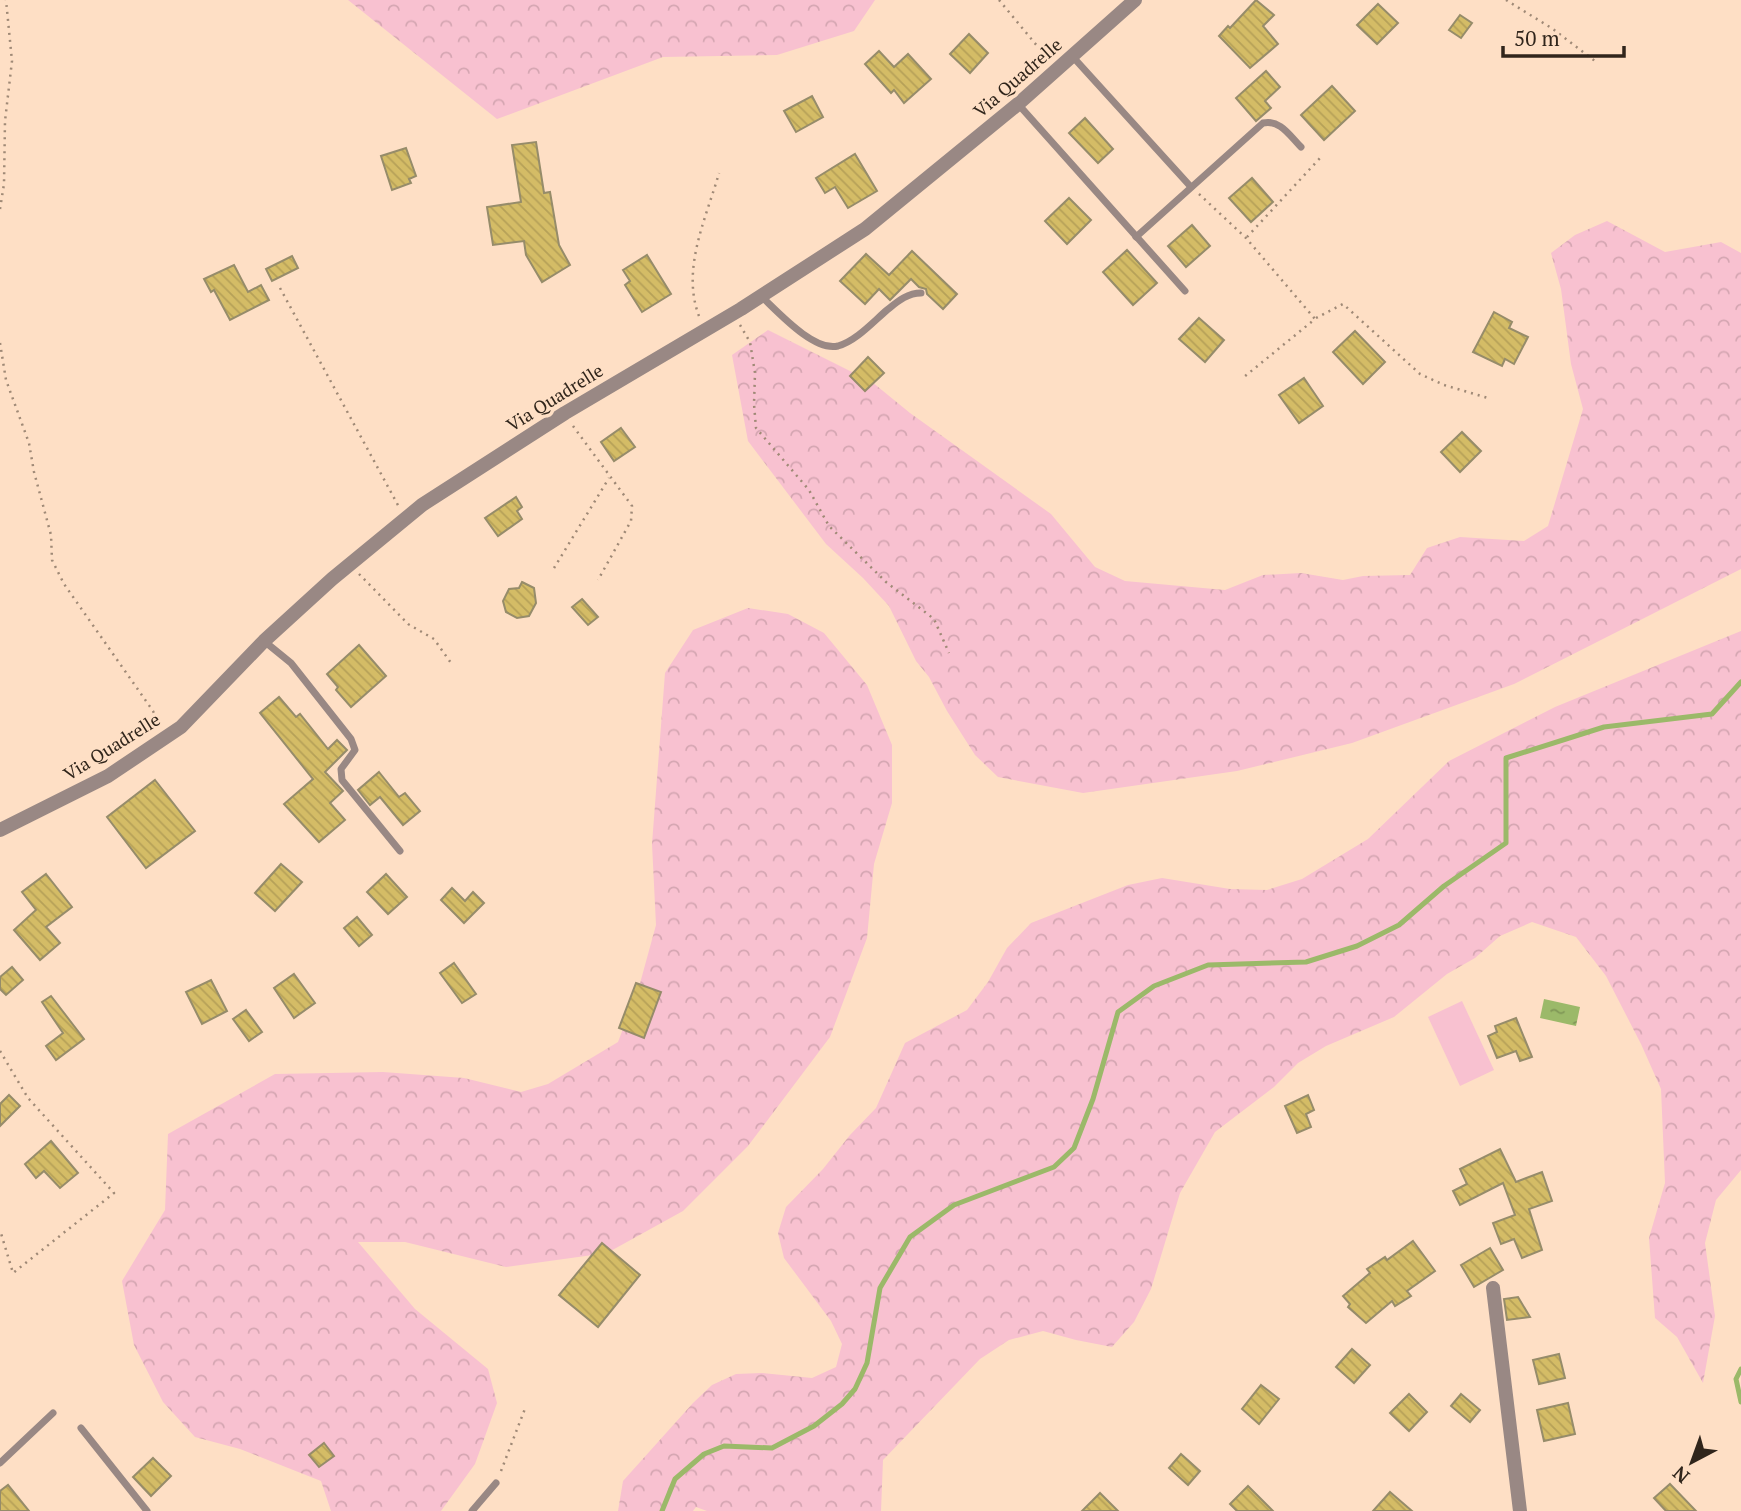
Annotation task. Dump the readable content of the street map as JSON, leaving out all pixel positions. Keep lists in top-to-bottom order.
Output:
{
  "streets": {
    "street": ["Via Quadrelle"]
  },
  "scale_bar": "50 m",
  "north": "bottom left"
}
